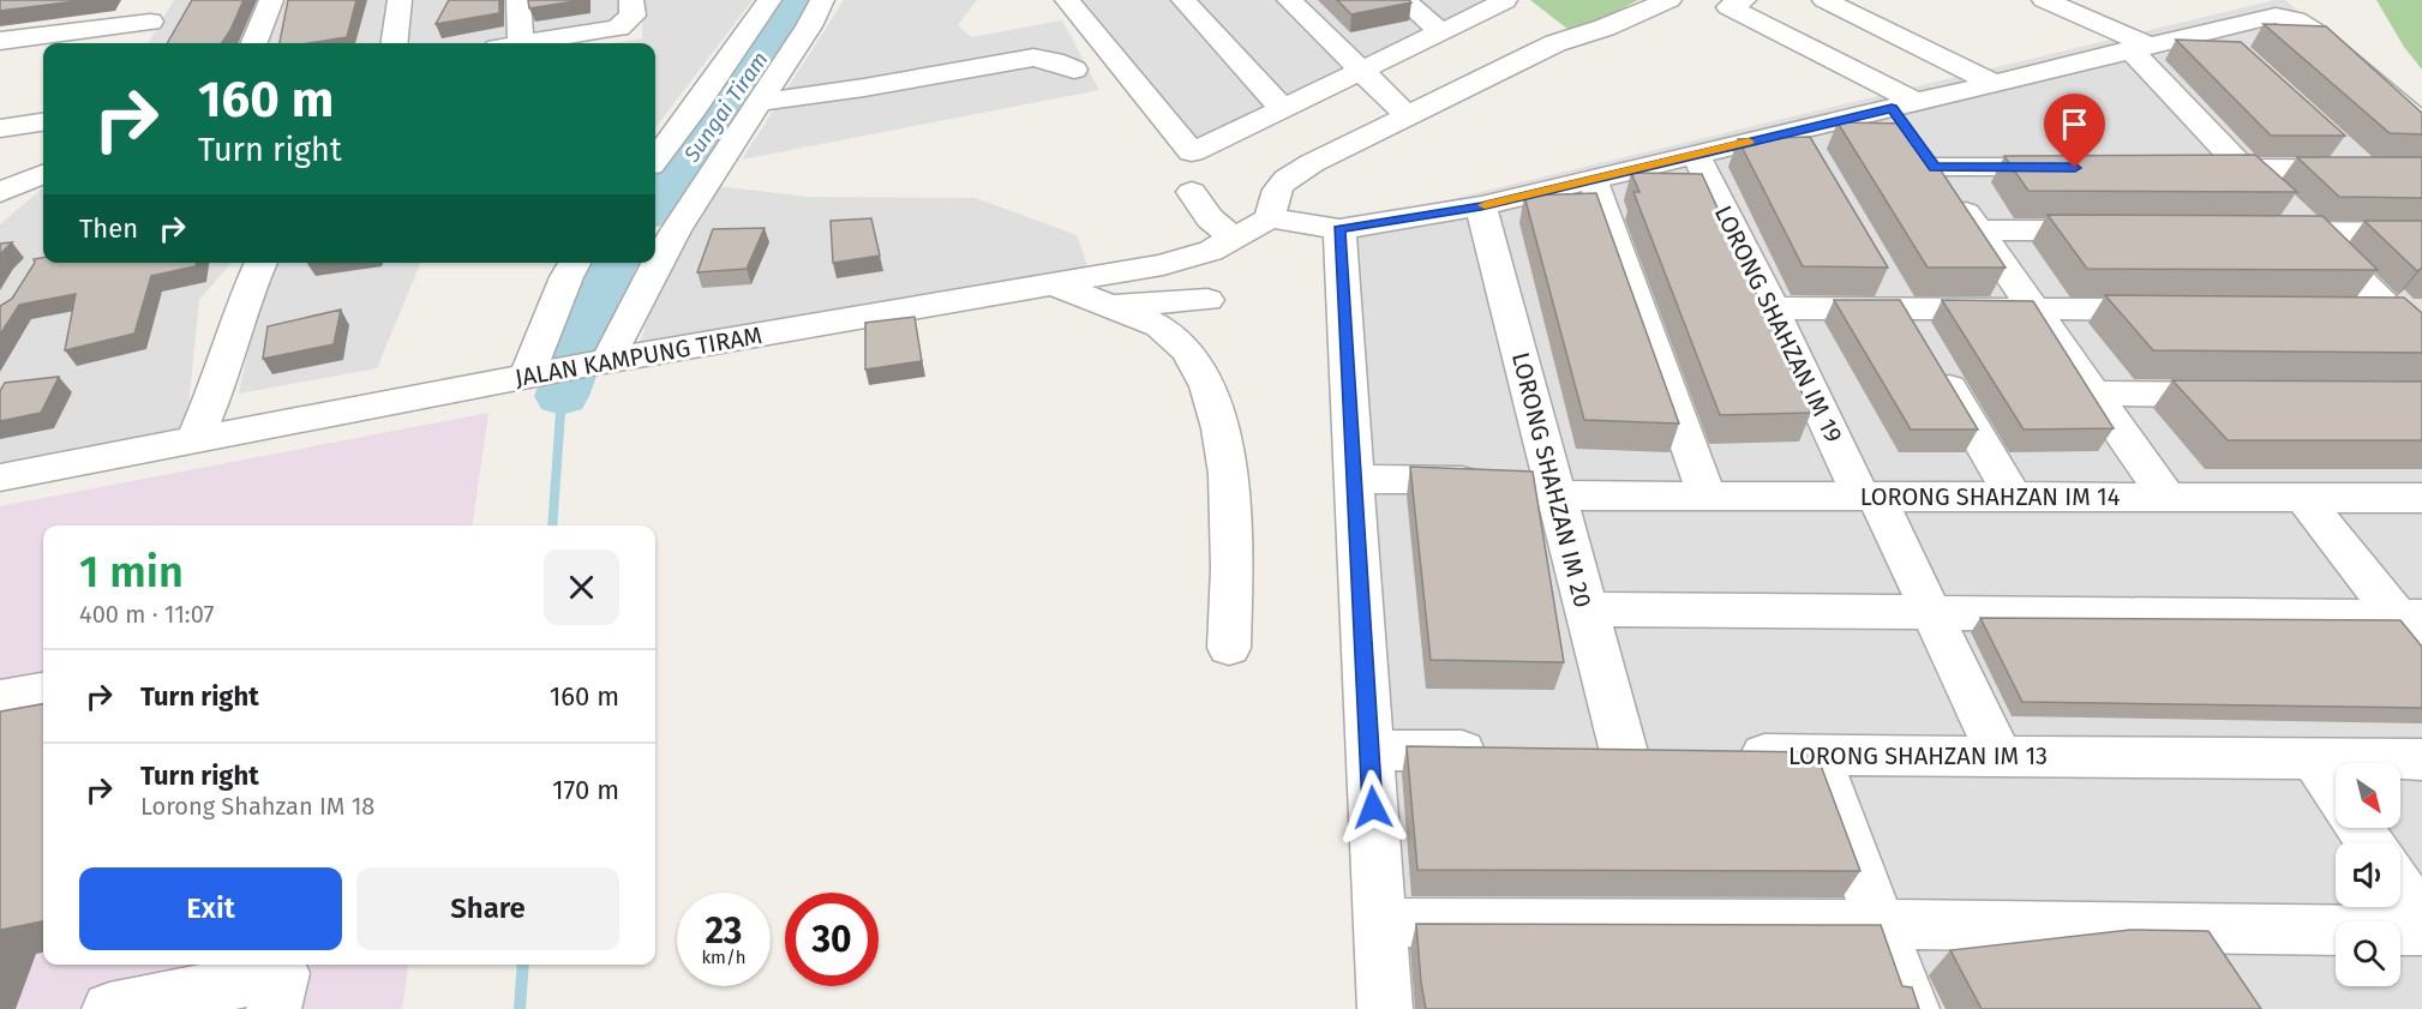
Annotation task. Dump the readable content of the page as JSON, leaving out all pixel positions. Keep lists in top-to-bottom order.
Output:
{
  "streets": {
    "street": [
      "LORONG SHAHZAN IM 19",
      "JALAN KAMPUNG TIRAM",
      "LORONG SHAHZAN IM 20",
      "LORONG SHAHZAN IM 14",
      "LORONG SHAHZAN IM 13"
    ]
  },
  "crossings": [
    ["LORONG SHAHZAN IM 19", "LORONG SHAHZAN IM 14"],
    ["LORONG SHAHZAN IM 19", "LORONG SHAHZAN IM 13"],
    ["LORONG SHAHZAN IM 20", "LORONG SHAHZAN IM 14"]
  ],
  "water": ["Sungai Tiram"],
  "north": "bottom right",
  "page": {
    "turn": ["160 m", "Turn right"],
    "then": "Then",
    "heading": ["1 min", "400 m · 11:07"],
    "list": [
      {
        "name": "Turn right",
        "value": "160 m"
      },
      {
        "name": "Turn right",
        "note": "Lorong Shahzan IM 18",
        "value": "170 m"
      }
    ],
    "buttons": ["Exit", "Share"],
    "speed": "23 km/h",
    "limit": "30"
  }
}
